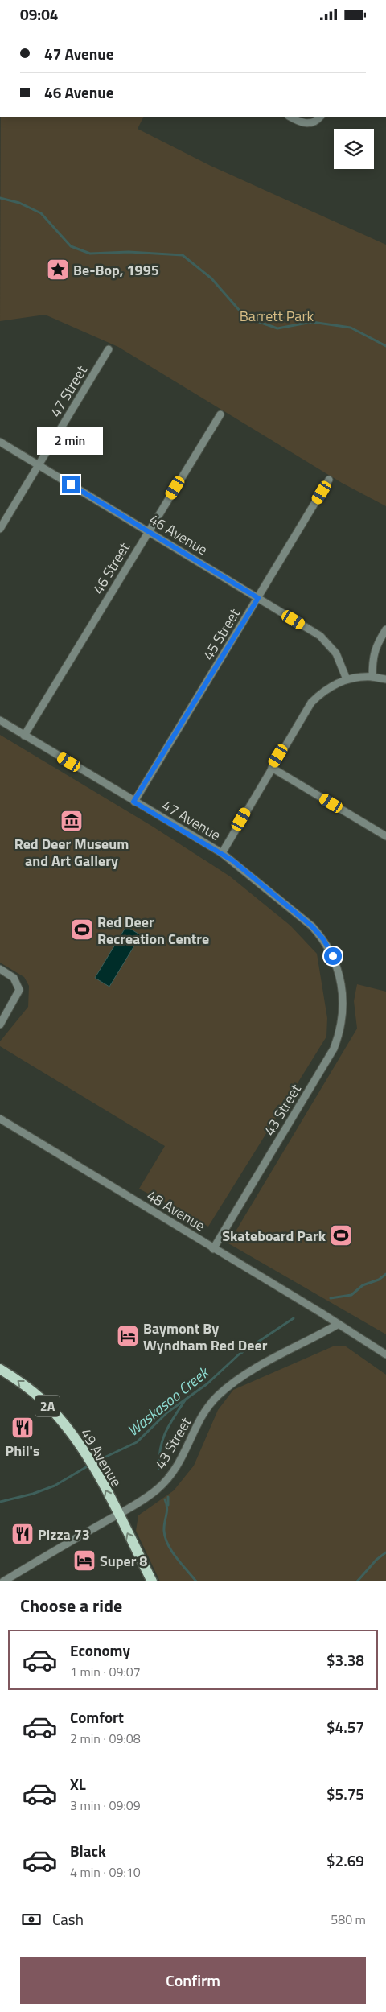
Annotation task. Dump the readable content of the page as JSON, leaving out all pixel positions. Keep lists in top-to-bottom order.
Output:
{
  "streets": {
    "main road": ["2A", "49 Avenue"],
    "street": [
      "47 Street",
      "46 Avenue",
      "46 Street",
      "45 Street",
      "47 Avenue",
      "43 Street",
      "48 Avenue"
    ]
  },
  "crossings": [
    ["47 Street", "46 Avenue"],
    ["46 Avenue", "46 Street"],
    ["46 Avenue", "45 Street"],
    ["46 Street", "47 Avenue"],
    ["45 Street", "47 Avenue"],
    ["47 Avenue", "43 Street"],
    ["43 Street", "48 Avenue"],
    ["43 Street", "49 Avenue"]
  ],
  "one_way": ["49 Avenue"],
  "water": ["Waskasoo Creek"],
  "parks": ["Barrett Park"],
  "places": {
    "place": ["Be-Bop, 1995"],
    "museum": ["Red Deer Museum and Art Gallery"],
    "sports": ["Red Deer Recreation Centre", "Skateboard Park"],
    "hotel": ["Baymont By Wyndham Red Deer", "Super 8"],
    "restaurant": ["Phil's", "Pizza 73"]
  },
  "page": {
    "status": "09:04",
    "banner": ["47 Avenue", "46 Avenue"],
    "bubble": "2 min",
    "heading": "Choose a ride",
    "list": [
      {
        "name": "Economy",
        "note": "1 min · 09:07",
        "value": "$3.38"
      },
      {
        "name": "Comfort",
        "note": "2 min · 09:08",
        "value": "$4.57"
      },
      {
        "name": "XL",
        "note": "3 min · 09:09",
        "value": "$5.75"
      },
      {
        "name": "Black",
        "note": "4 min · 09:10",
        "value": "$2.69"
      }
    ],
    "pay": ["Cash", "580 m"],
    "buttons": "Confirm"
  }
}
